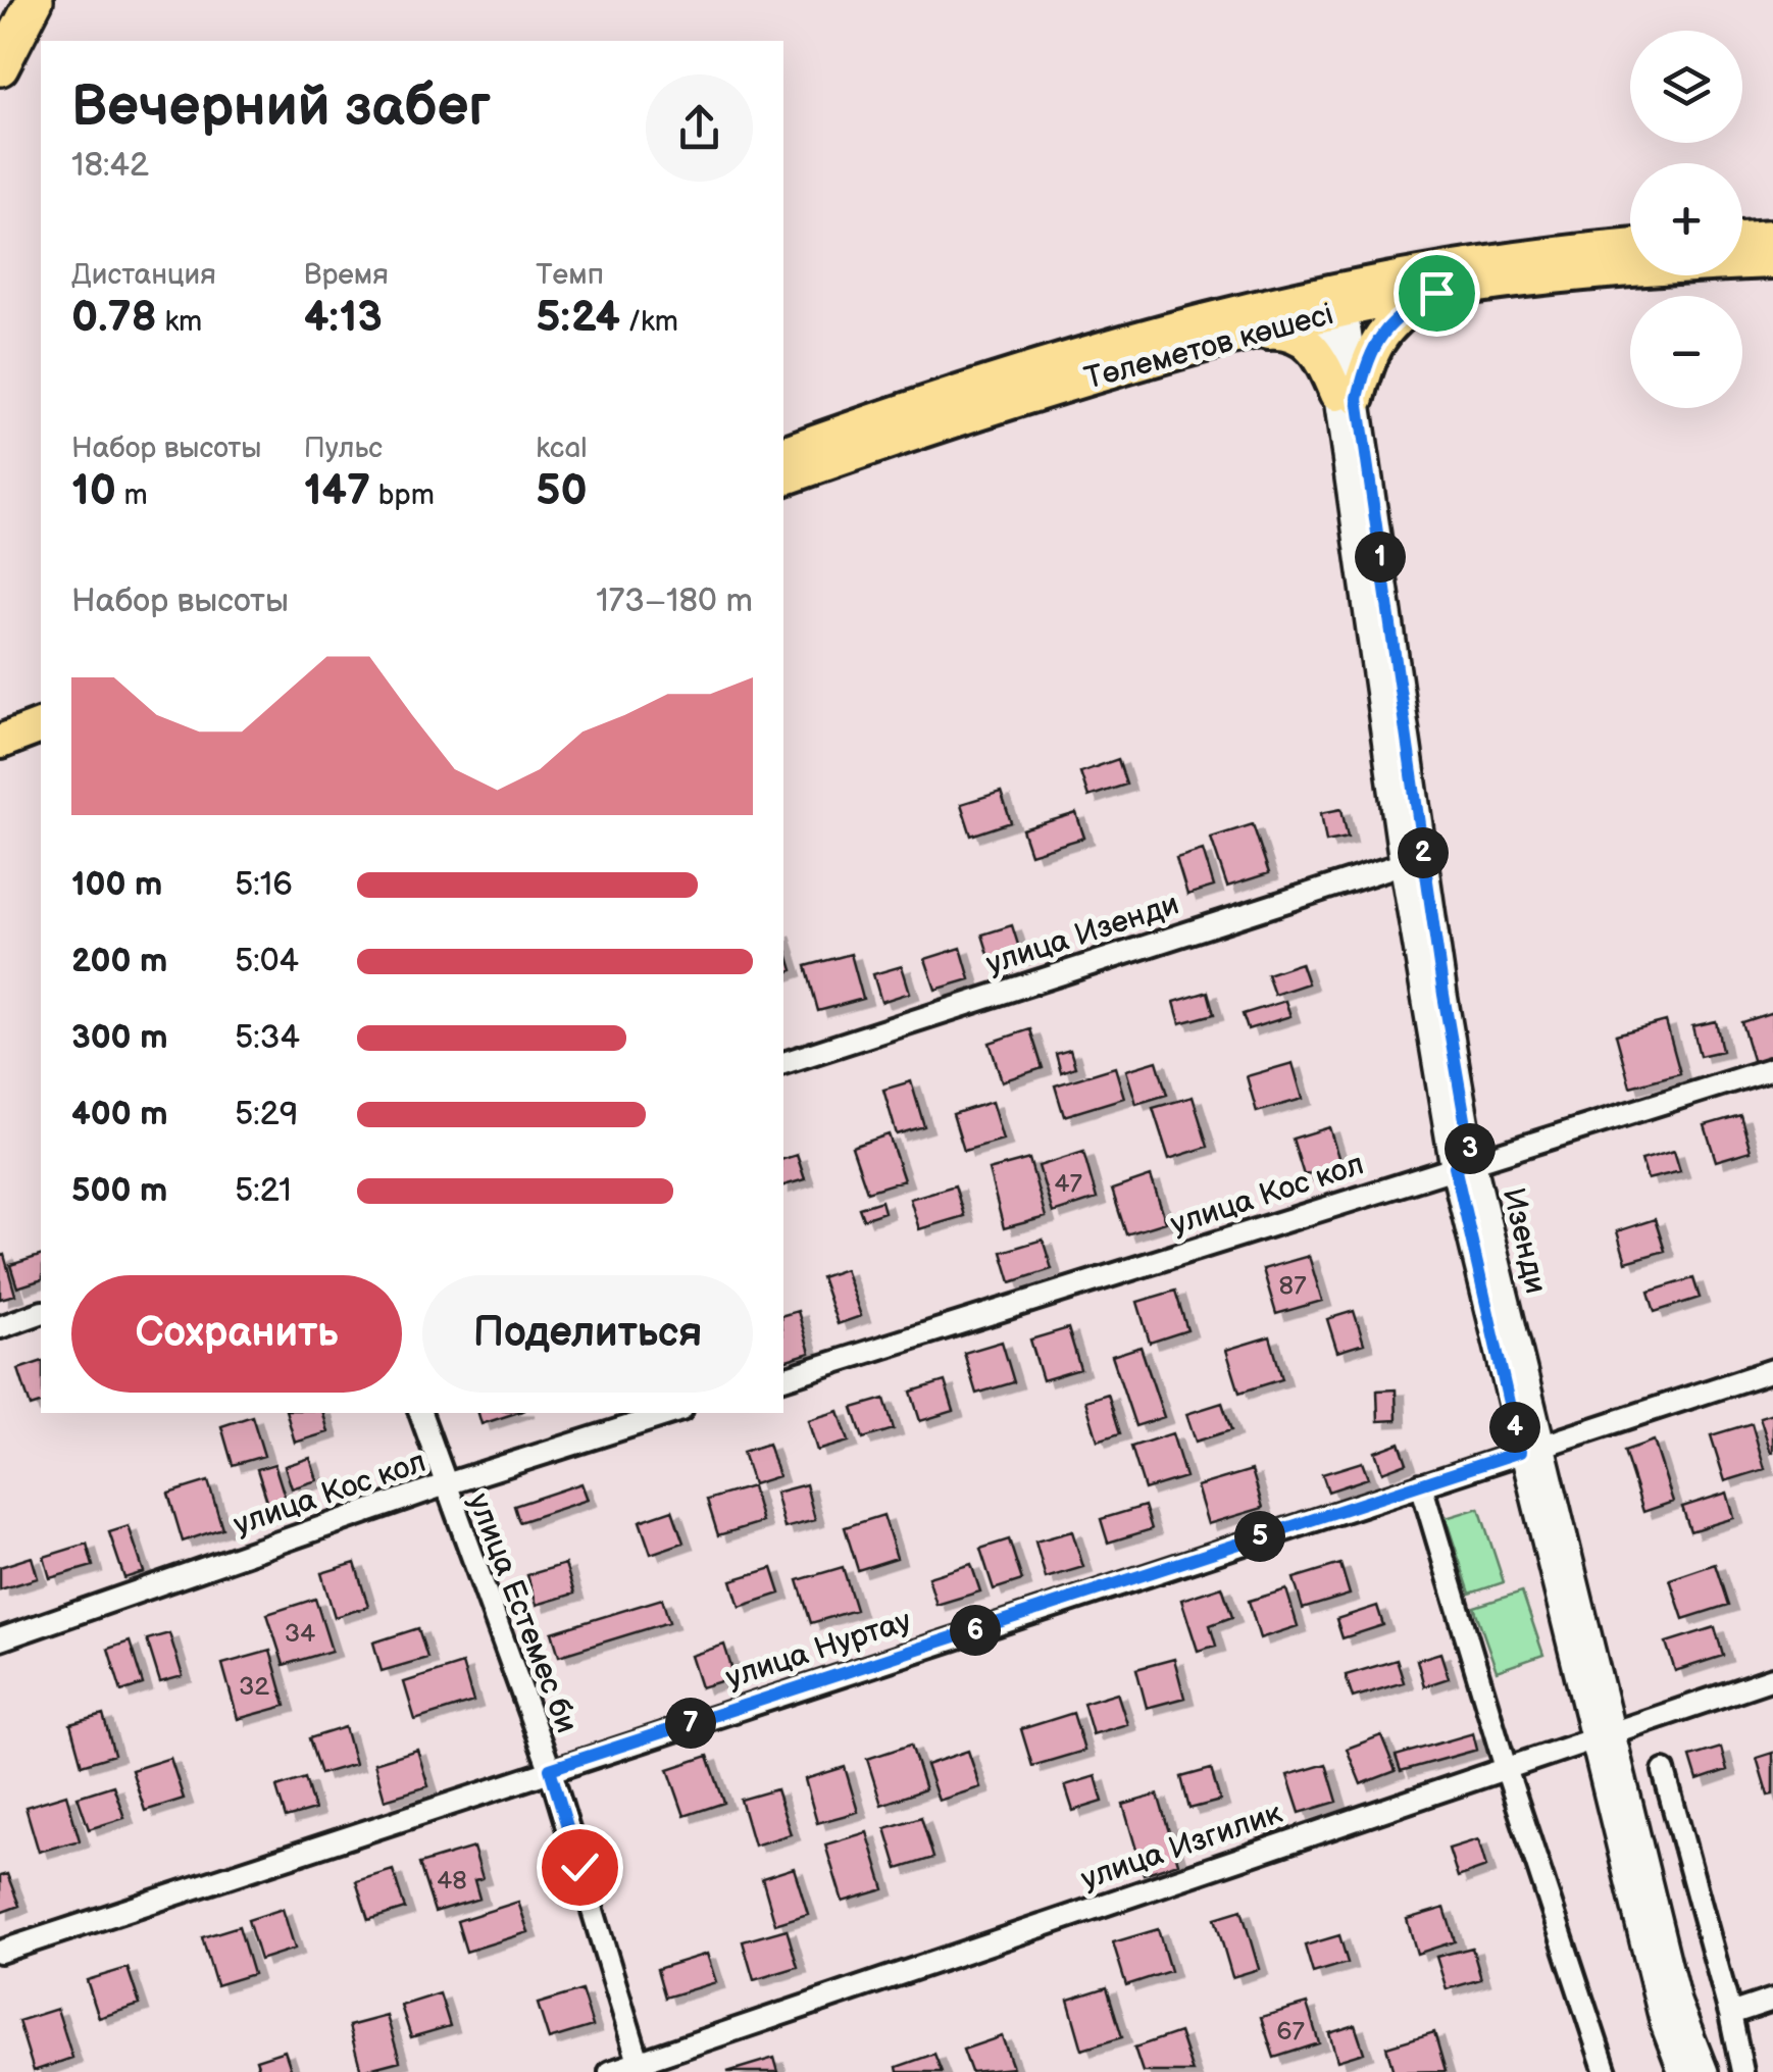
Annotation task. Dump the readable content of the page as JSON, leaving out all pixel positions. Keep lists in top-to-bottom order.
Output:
{
  "streets": {
    "main road": ["Төлеметов көшесі"],
    "street": [
      "улица Изенди",
      "улица Кос кол",
      "Изенди",
      "улица Естемес би",
      "улица Нуртау",
      "улица Изгилик"
    ]
  },
  "crossings": [
    ["Төлеметов көшесі", "Изенди"],
    ["улица Изенди", "Изенди"],
    ["улица Кос кол", "Изенди"],
    ["улица Кос кол", "улица Естемес би"],
    ["Изенди", "улица Нуртау"],
    ["Изенди", "улица Изгилик"],
    ["улица Естемес би", "улица Нуртау"],
    ["улица Естемес би", "улица Изгилик"]
  ],
  "house_numbers": [
    "47",
    "87",
    "34",
    "32",
    "48",
    "67"
  ],
  "page": {
    "map_buttons": ["+", "−"],
    "heading": ["Вечерний забег", "18:42"],
    "stats": [
      ["Дистанция", "0.78 km"],
      ["Время", "4:13"],
      ["Темп", "5:24 /km"],
      ["Набор высоты", "10 m"],
      ["Пульс", "147 bpm"],
      ["kcal", "50"]
    ],
    "pins": [
      "1",
      "2",
      "3",
      "4",
      "5",
      "6",
      "7"
    ],
    "chart": ["Набор высоты", "173–180 m"],
    "list": [
      {
        "name": "100 m",
        "note": "5:16"
      },
      {
        "name": "200 m",
        "note": "5:04"
      },
      {
        "name": "300 m",
        "note": "5:34"
      },
      {
        "name": "400 m",
        "note": "5:29"
      },
      {
        "name": "500 m",
        "note": "5:21"
      }
    ],
    "buttons": ["Сохранить", "Поделиться"]
  }
}
